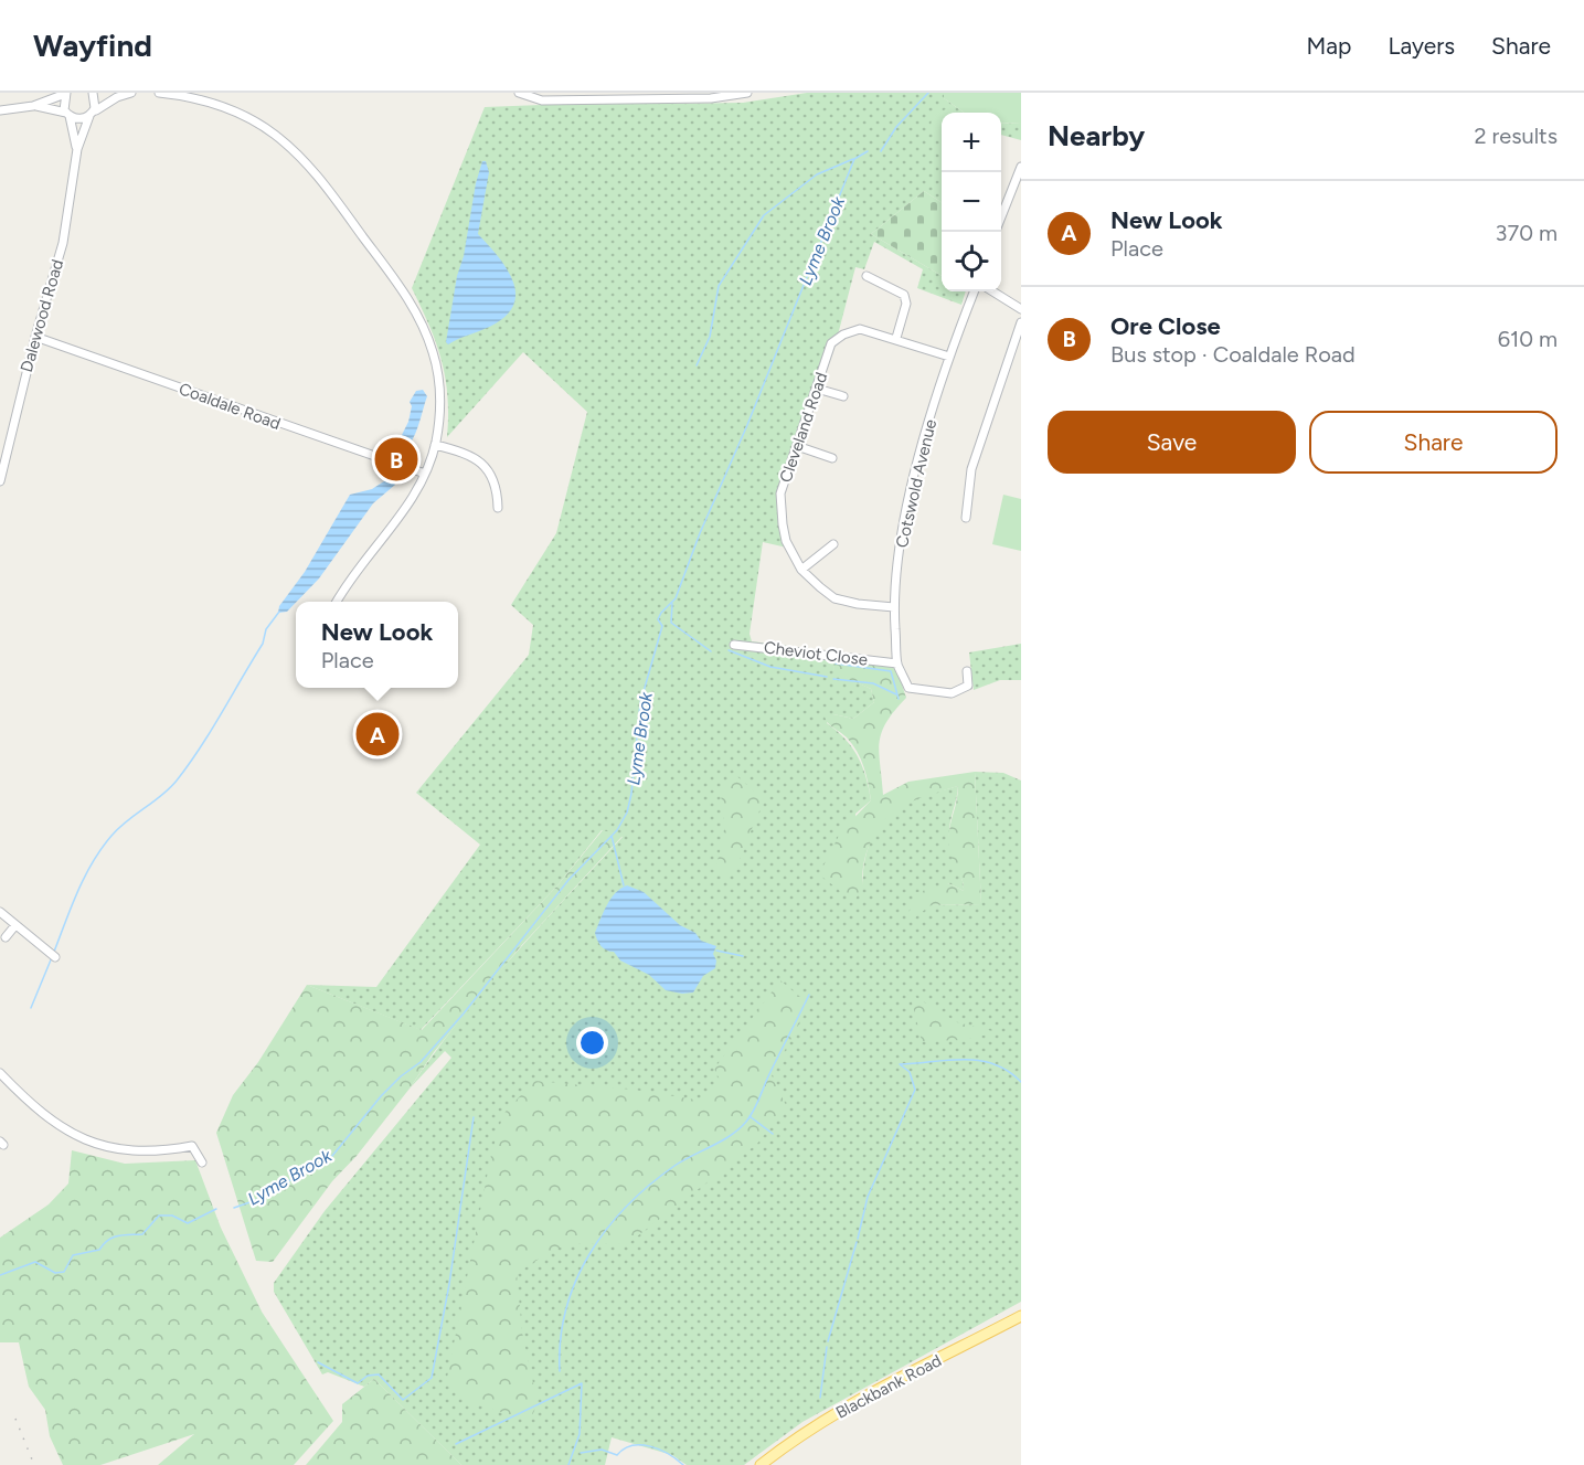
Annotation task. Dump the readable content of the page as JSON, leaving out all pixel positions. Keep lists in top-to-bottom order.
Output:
{
  "streets": {
    "main road": ["Blackbank Road"],
    "street": [
      "Dalewood Road",
      "Coaldale Road",
      "Cleveland Road",
      "Cotswold Avenue",
      "Cheviot Close"
    ]
  },
  "crossings": [
    ["Dalewood Road", "Coaldale Road"],
    ["Cleveland Road", "Cotswold Avenue"],
    ["Cotswold Avenue", "Cheviot Close"]
  ],
  "water": ["Lyme Brook"],
  "page": {
    "header": "Wayfind",
    "nav": ["Map", "Layers", "Share"],
    "heading": ["Nearby", "2 results"],
    "map_buttons": ["+", "−"],
    "list": [
      {
        "mark": "A",
        "name": "New Look",
        "note": "Place",
        "value": "370 m"
      },
      {
        "mark": "B",
        "name": "Ore Close",
        "note": "Bus stop · Coaldale Road",
        "value": "610 m"
      }
    ],
    "buttons": ["Save", "Share"],
    "pins": ["B", "A"],
    "popup": ["New Look", "Place"]
  }
}
